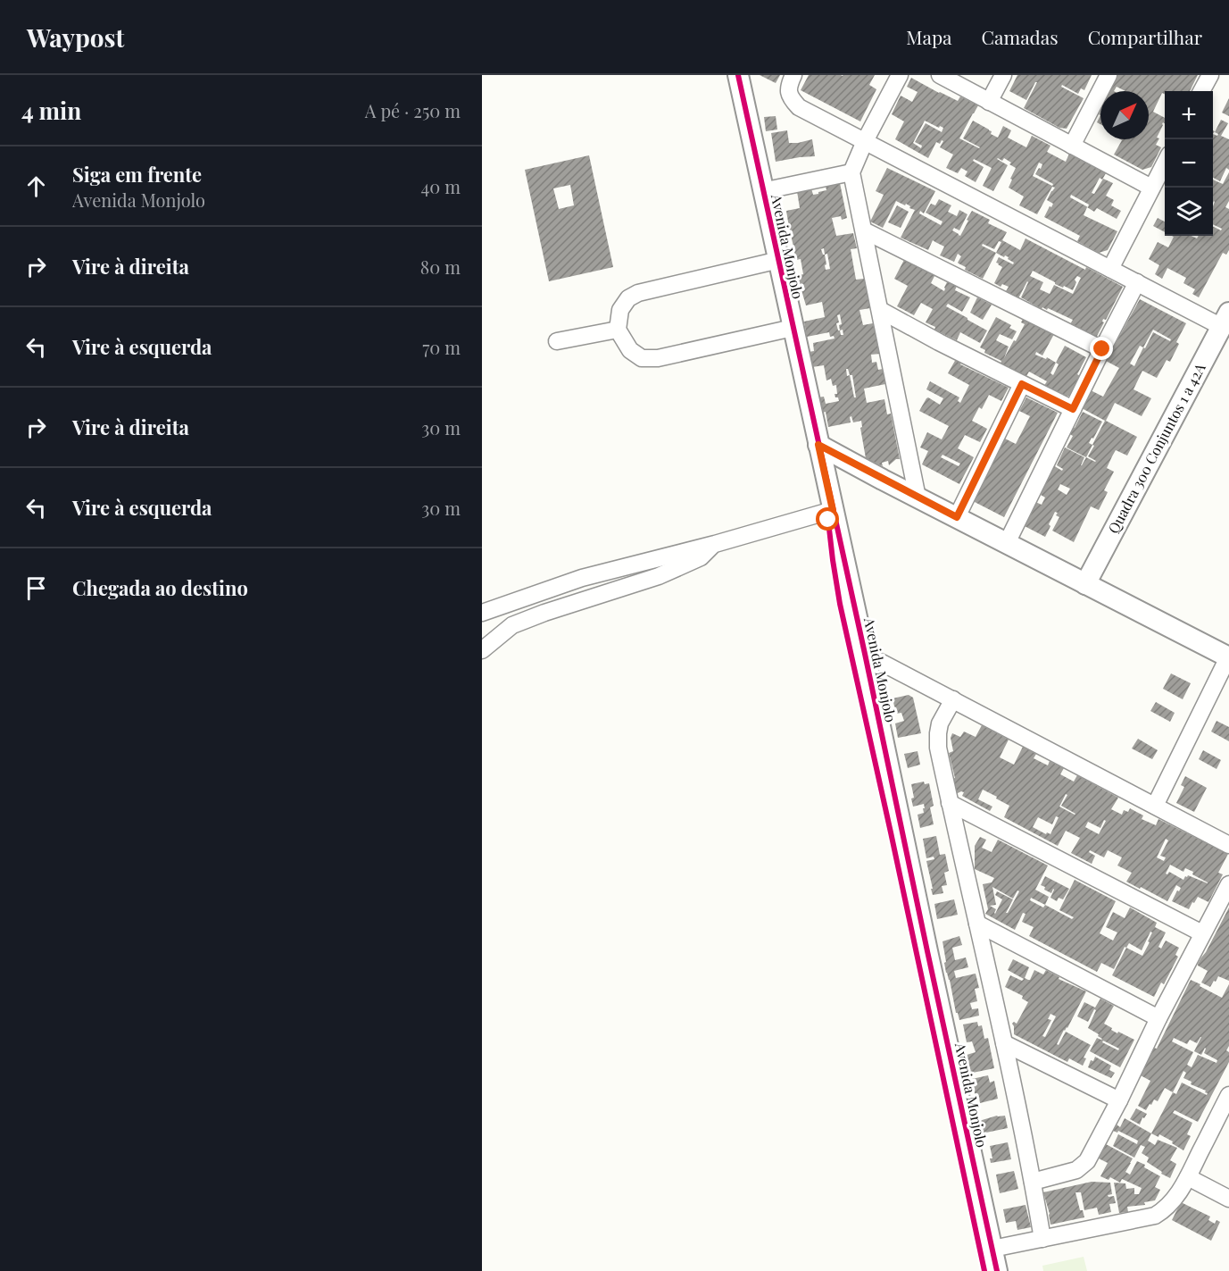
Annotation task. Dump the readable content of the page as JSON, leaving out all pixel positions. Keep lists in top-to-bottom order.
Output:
{
  "streets": {
    "street": ["Avenida Monjolo", "Quadra 300 Conjuntos 1 a 42A"]
  },
  "north": "top right",
  "page": {
    "header": "Waypost",
    "nav": ["Mapa", "Camadas", "Compartilhar"],
    "heading": ["4 min", "A pé · 250 m"],
    "map_buttons": ["+", "−"],
    "list": [
      ["Siga em frente", "Avenida Monjolo", "40 m"],
      ["Vire à direita", "80 m"],
      ["Vire à esquerda", "70 m"],
      ["Vire à direita", "30 m"],
      ["Vire à esquerda", "30 m"],
      "Chegada ao destino"
    ]
  }
}
